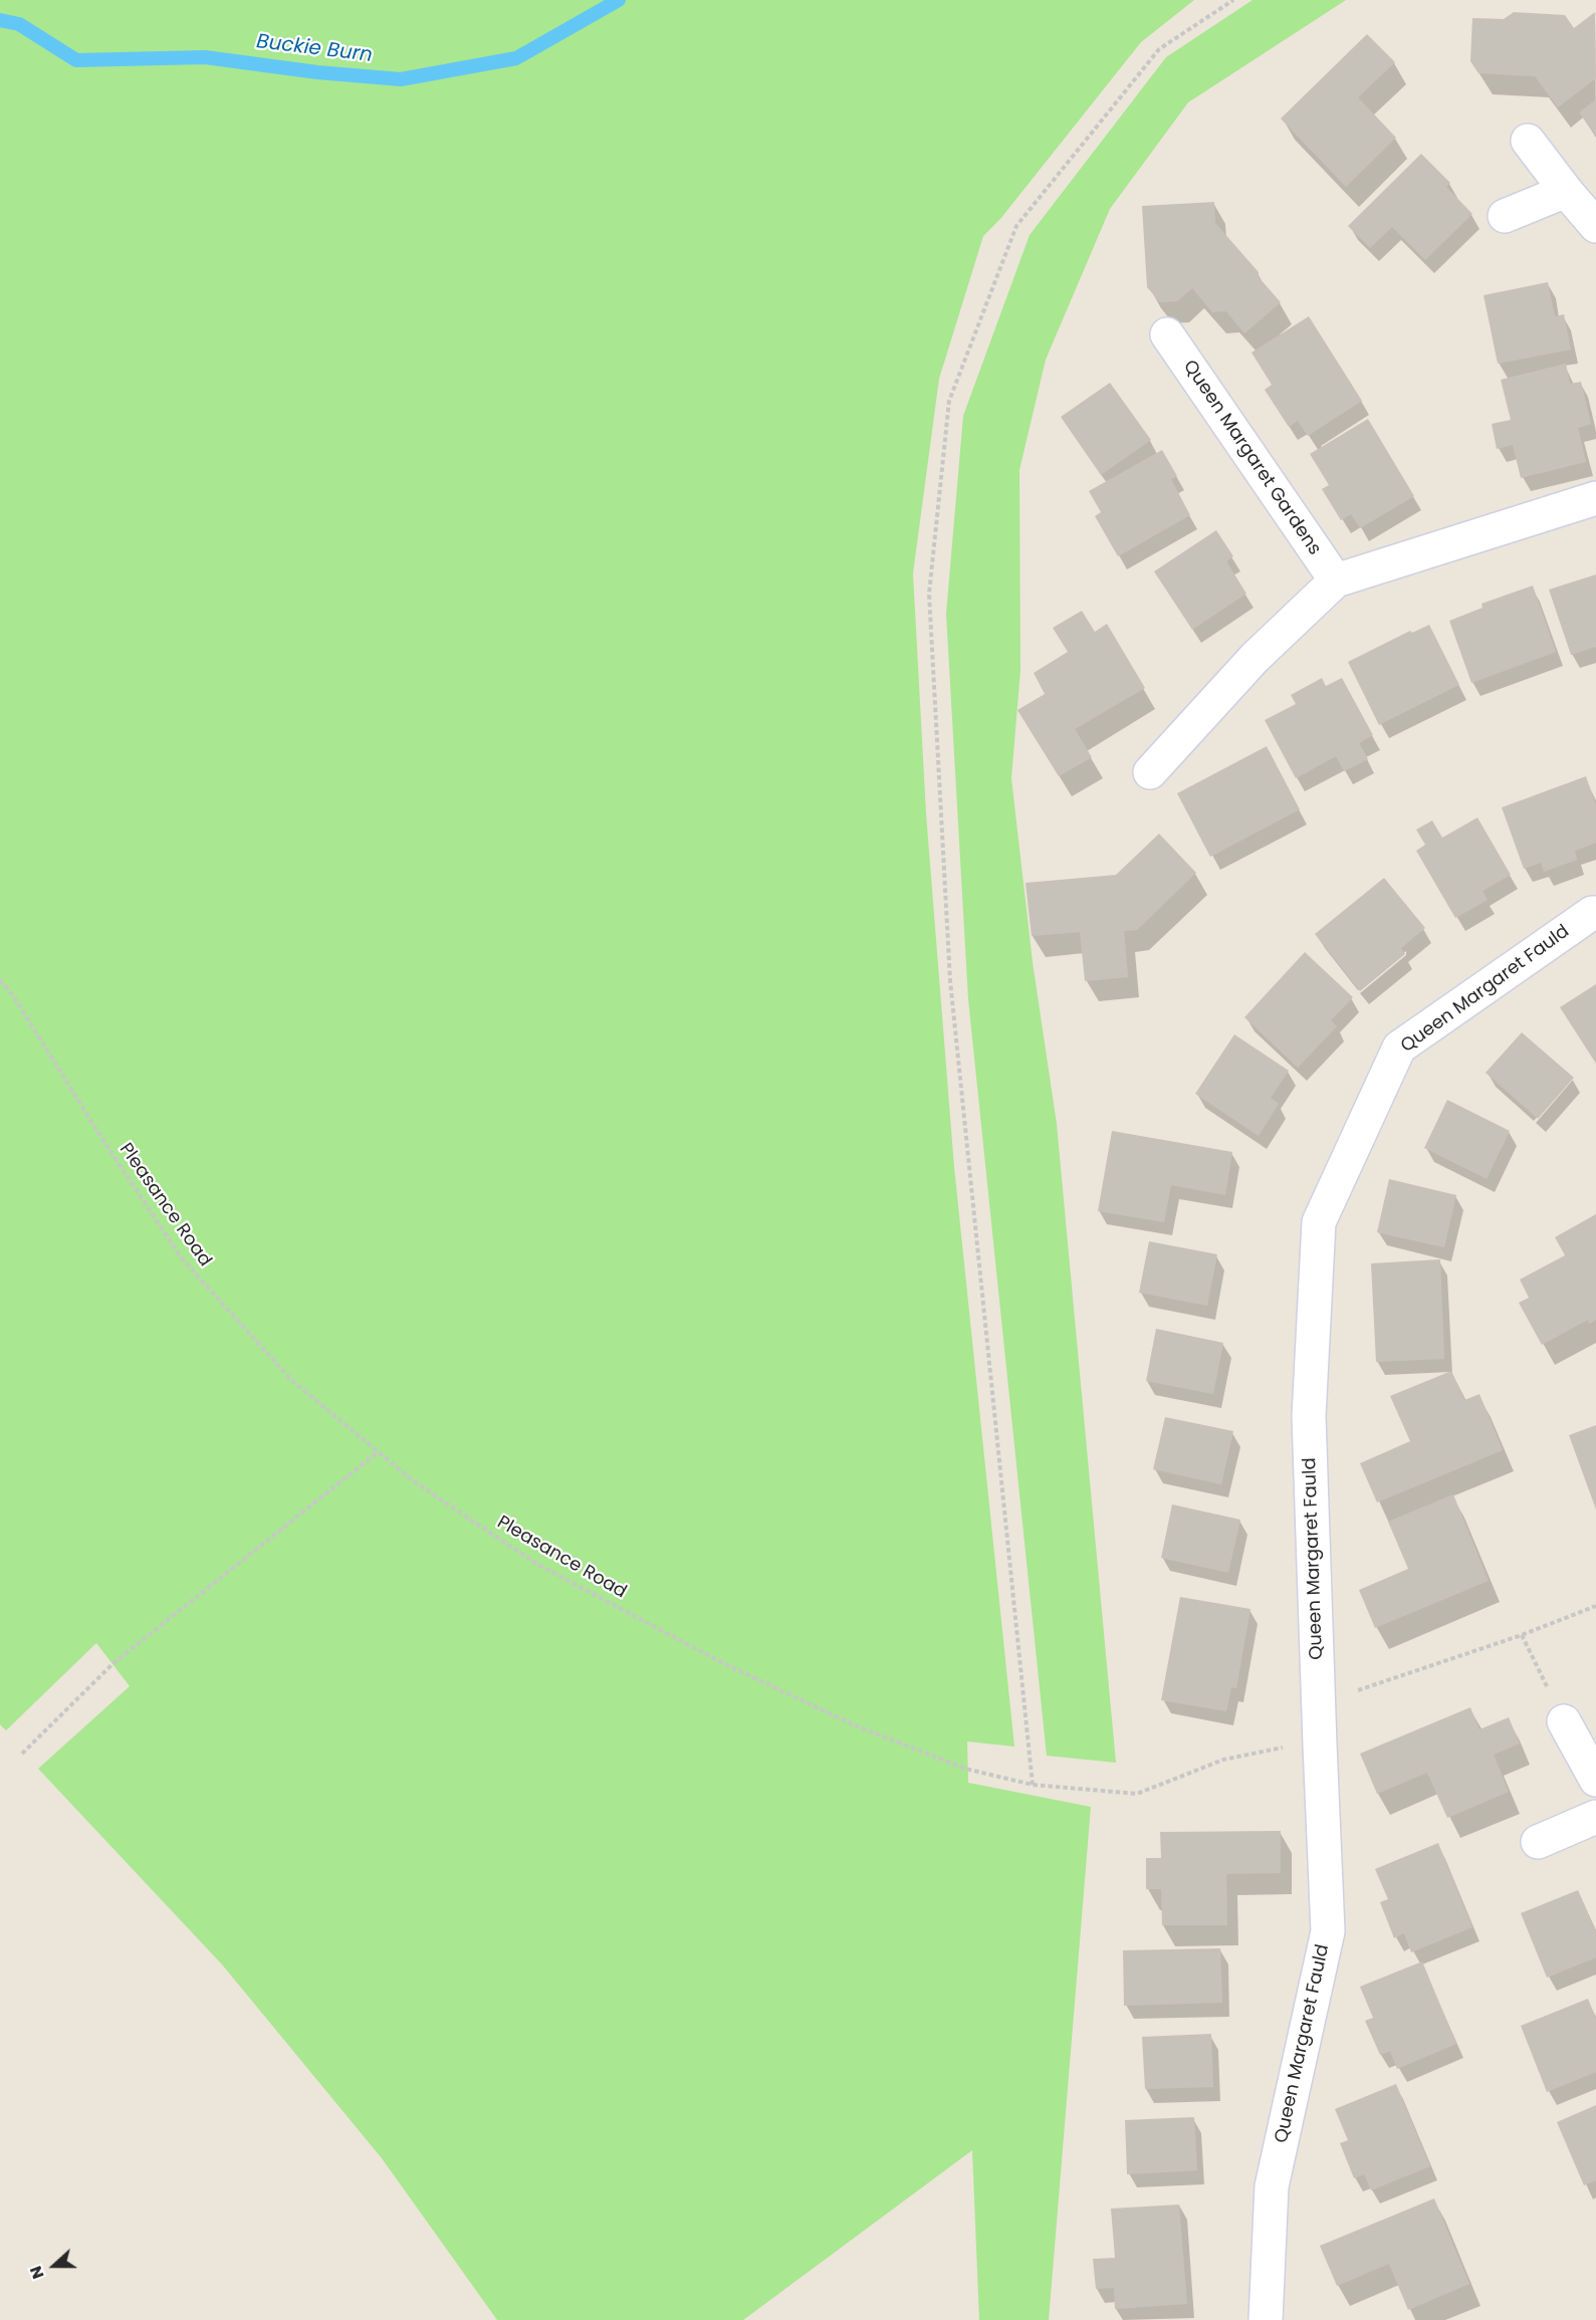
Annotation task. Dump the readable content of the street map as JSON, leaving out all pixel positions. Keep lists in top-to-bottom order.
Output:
{
  "streets": {
    "street": ["Queen Margaret Gardens", "Queen Margaret Fauld"],
    "path": ["Pleasance Road"]
  },
  "crossings": [
    ["Queen Margaret Fauld", "Pleasance Road"]
  ],
  "water": ["Buckie Burn"],
  "north": "left"
}
